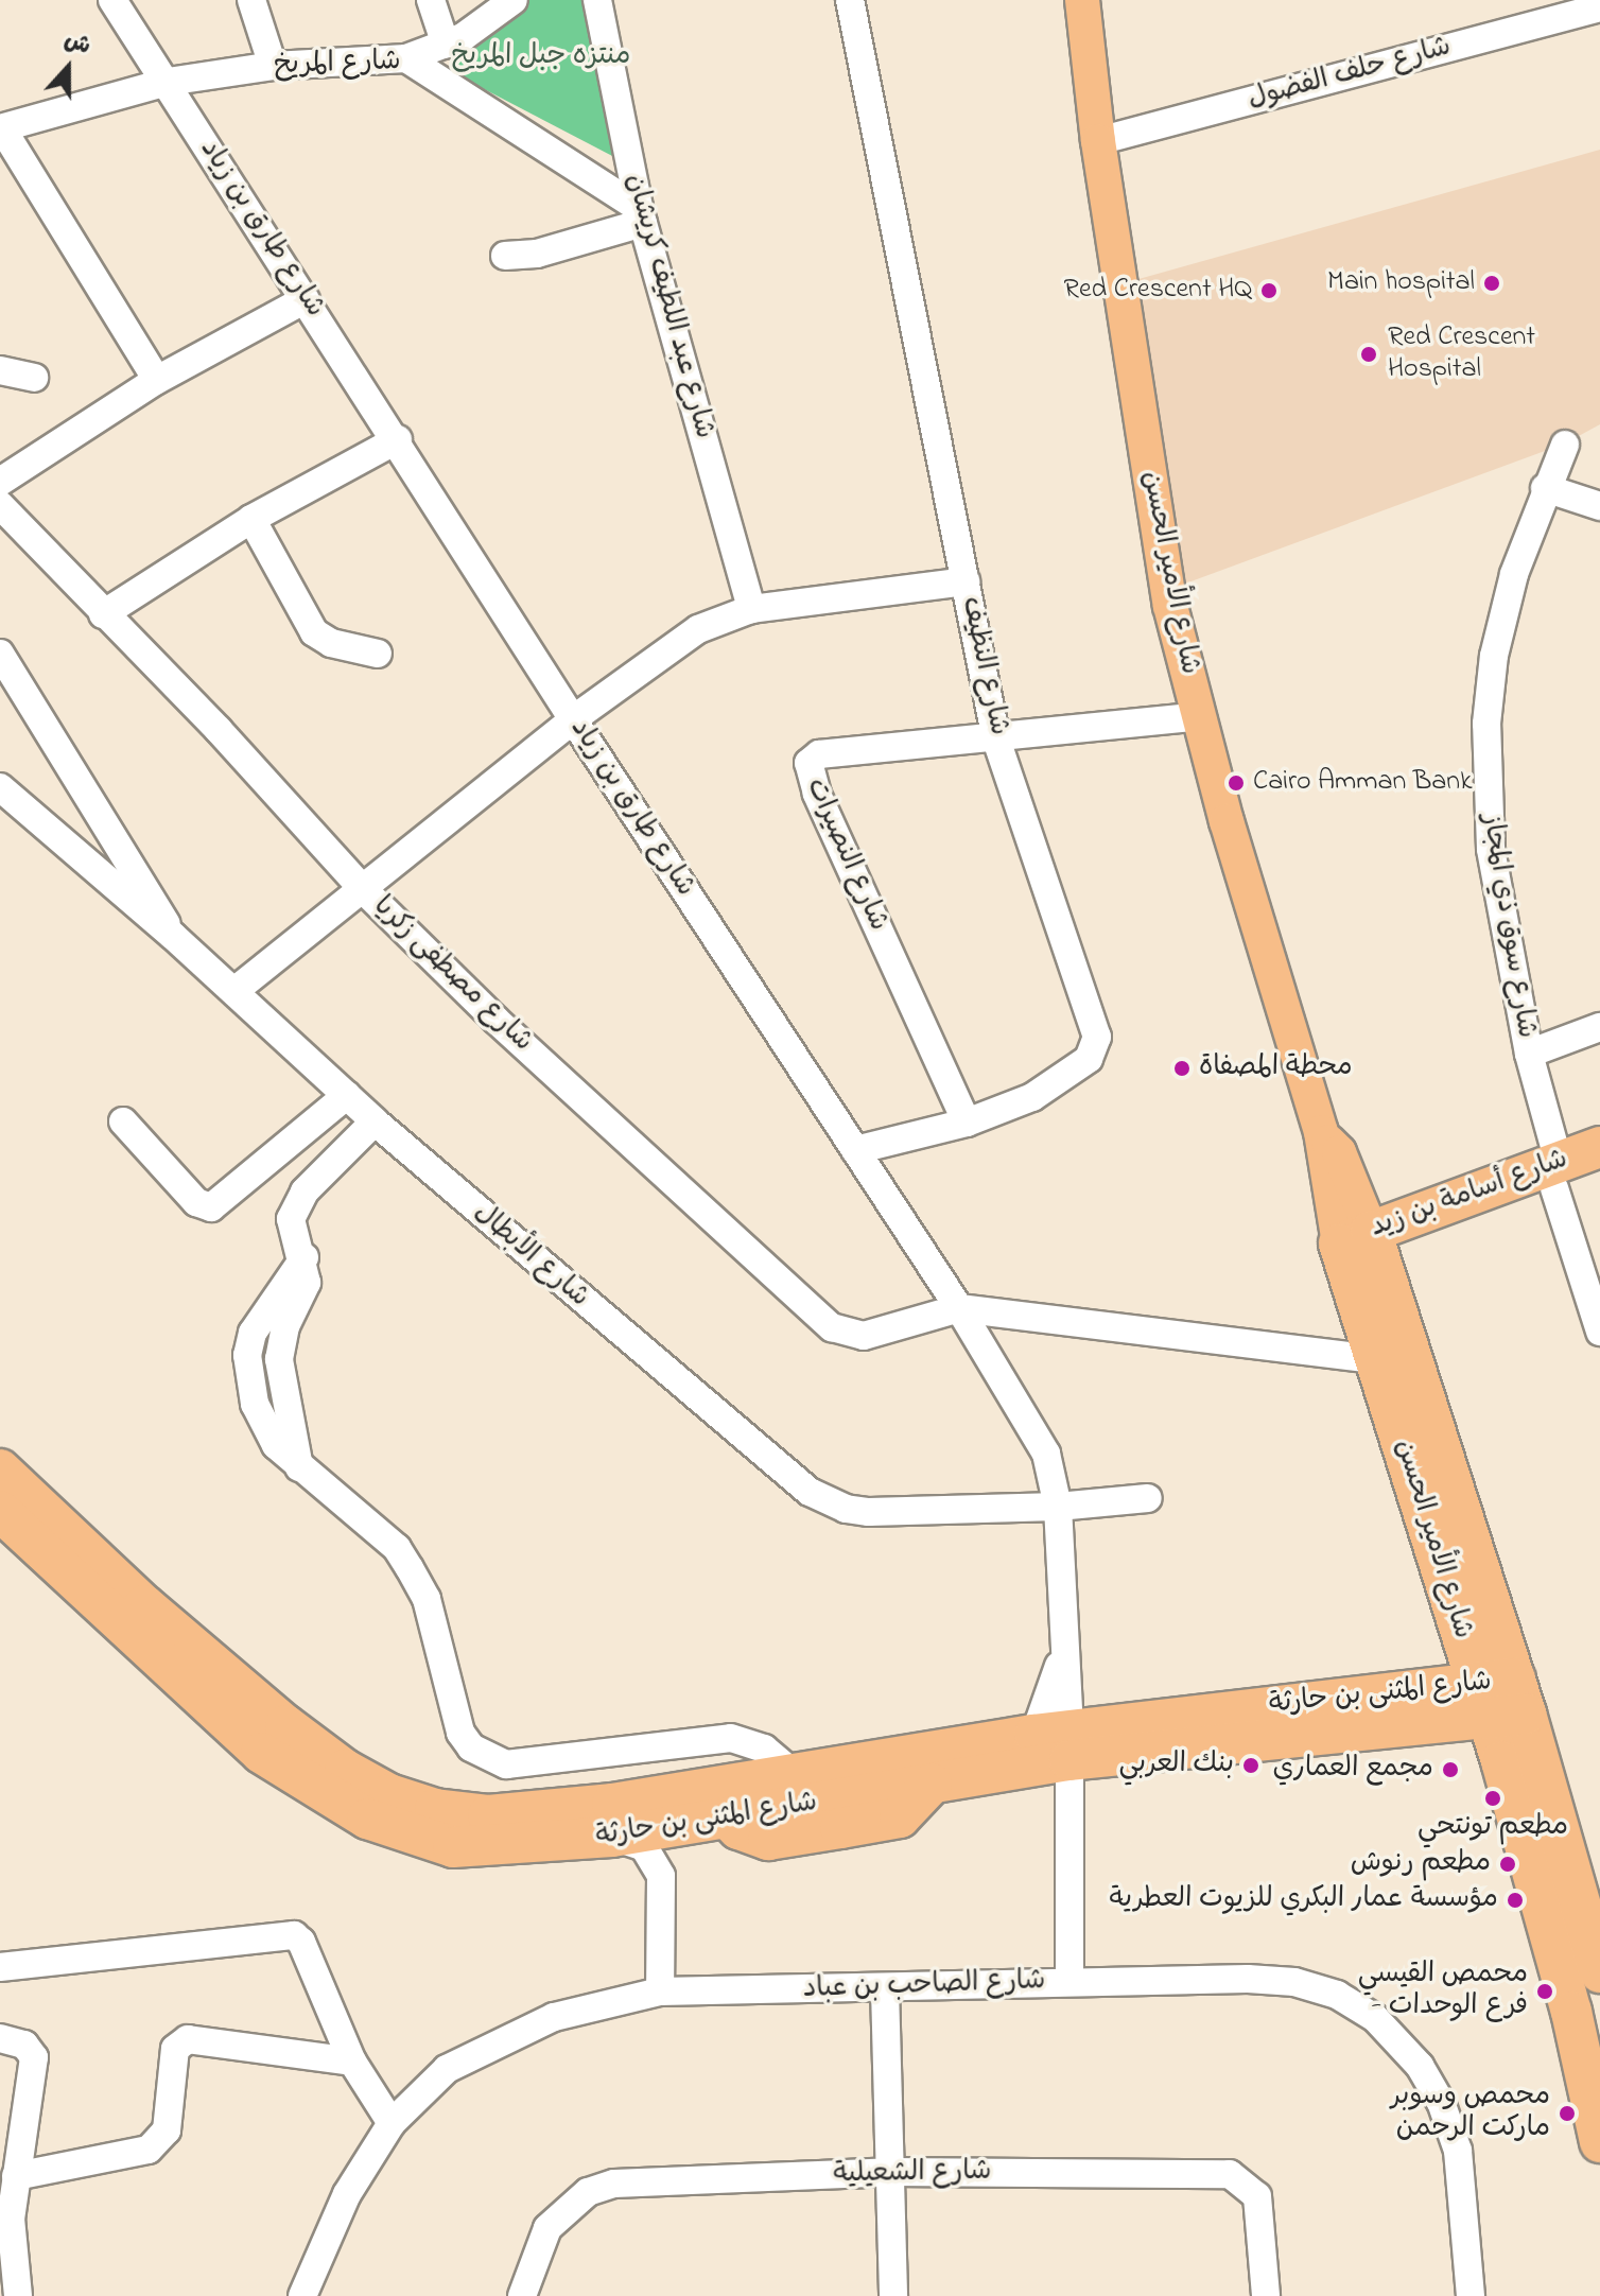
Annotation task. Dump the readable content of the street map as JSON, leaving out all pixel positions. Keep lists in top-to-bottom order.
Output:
{
  "streets": {
    "highway": ["شارع الأمير الحسن", "شارع أسامة بن زيد", "شارع المثنى بن حارثة"],
    "street": [
      "شارع المريخ",
      "شارع حلف الفضول",
      "شارع طارق بن زياد",
      "شارع عبد اللطيف كريشان",
      "شارع النظيف",
      "شارع النصيرات",
      "شارع سوق ذي المجاز",
      "شارع مصطفى زكريا",
      "شارع الأبطال",
      "شارع الصاحب بن عباد",
      "شارع الشعيلية"
    ]
  },
  "crossings": [
    ["شارع المريخ", "شارع طارق بن زياد"],
    ["شارع المريخ", "شارع عبد اللطيف كريشان"],
    ["شارع حلف الفضول", "شارع الأمير الحسن"],
    ["شارع طارق بن زياد", "شارع النظيف"],
    ["شارع طارق بن زياد", "شارع مصطفى زكريا"],
    ["شارع طارق بن زياد", "شارع الأبطال"],
    ["شارع طارق بن زياد", "شارع المثنى بن حارثة"],
    ["شارع طارق بن زياد", "شارع الصاحب بن عباد"],
    ["شارع الأمير الحسن", "شارع النصيرات"],
    ["شارع الأمير الحسن", "شارع أسامة بن زيد"],
    ["شارع الأمير الحسن", "شارع المثنى بن حارثة"],
    ["شارع النظيف", "شارع النصيرات"],
    ["شارع سوق ذي المجاز", "شارع أسامة بن زيد"]
  ],
  "parks": ["منتزه جبل المريخ"],
  "places": [
    "Main hospital",
    "Red Crescent HQ",
    "Red Crescent Hospital",
    "Cairo Amman Bank",
    "محطة المصفاة",
    "بنك العربي",
    "مجمع العماري",
    "مطعم تونتحي",
    "مطعم رنوش",
    "مؤسسة عمار البكري للزيوت العطرية",
    "محمص القيسي - فرع الوحدات",
    "محمص وسوبر ماركت الرحمن"
  ],
  "north": "top"
}
